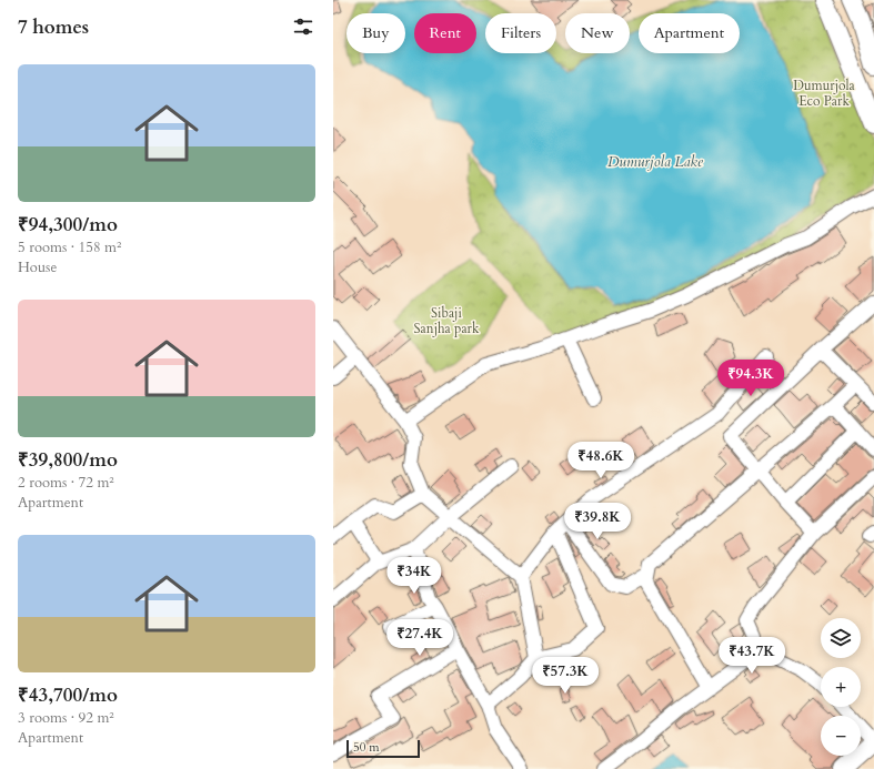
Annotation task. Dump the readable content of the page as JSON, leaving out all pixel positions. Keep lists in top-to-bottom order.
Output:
{
  "water": ["Dumurjola Lake"],
  "parks": ["Dumurjola Eco Park", "Sibaji Sanjha park"],
  "scale_bar": "50 m",
  "page": {
    "heading": "7 homes",
    "chip": [
      "Buy",
      "Rent",
      "Filters",
      "New",
      "Apartment"
    ],
    "list": [
      {
        "name": "₹94,300/mo",
        "note": "5 rooms · 158 m² · House"
      },
      {
        "name": "₹39,800/mo",
        "note": "2 rooms · 72 m² · Apartment"
      },
      {
        "name": "₹43,700/mo",
        "note": "3 rooms · 92 m² · Apartment"
      }
    ],
    "price": [
      "₹94.3K",
      "₹48.6K",
      "₹39.8K",
      "₹34K",
      "₹27.4K",
      "₹43.7K",
      "₹57.3K"
    ],
    "map_buttons": ["+", "−"],
    "scale": "50 m"
  }
}
